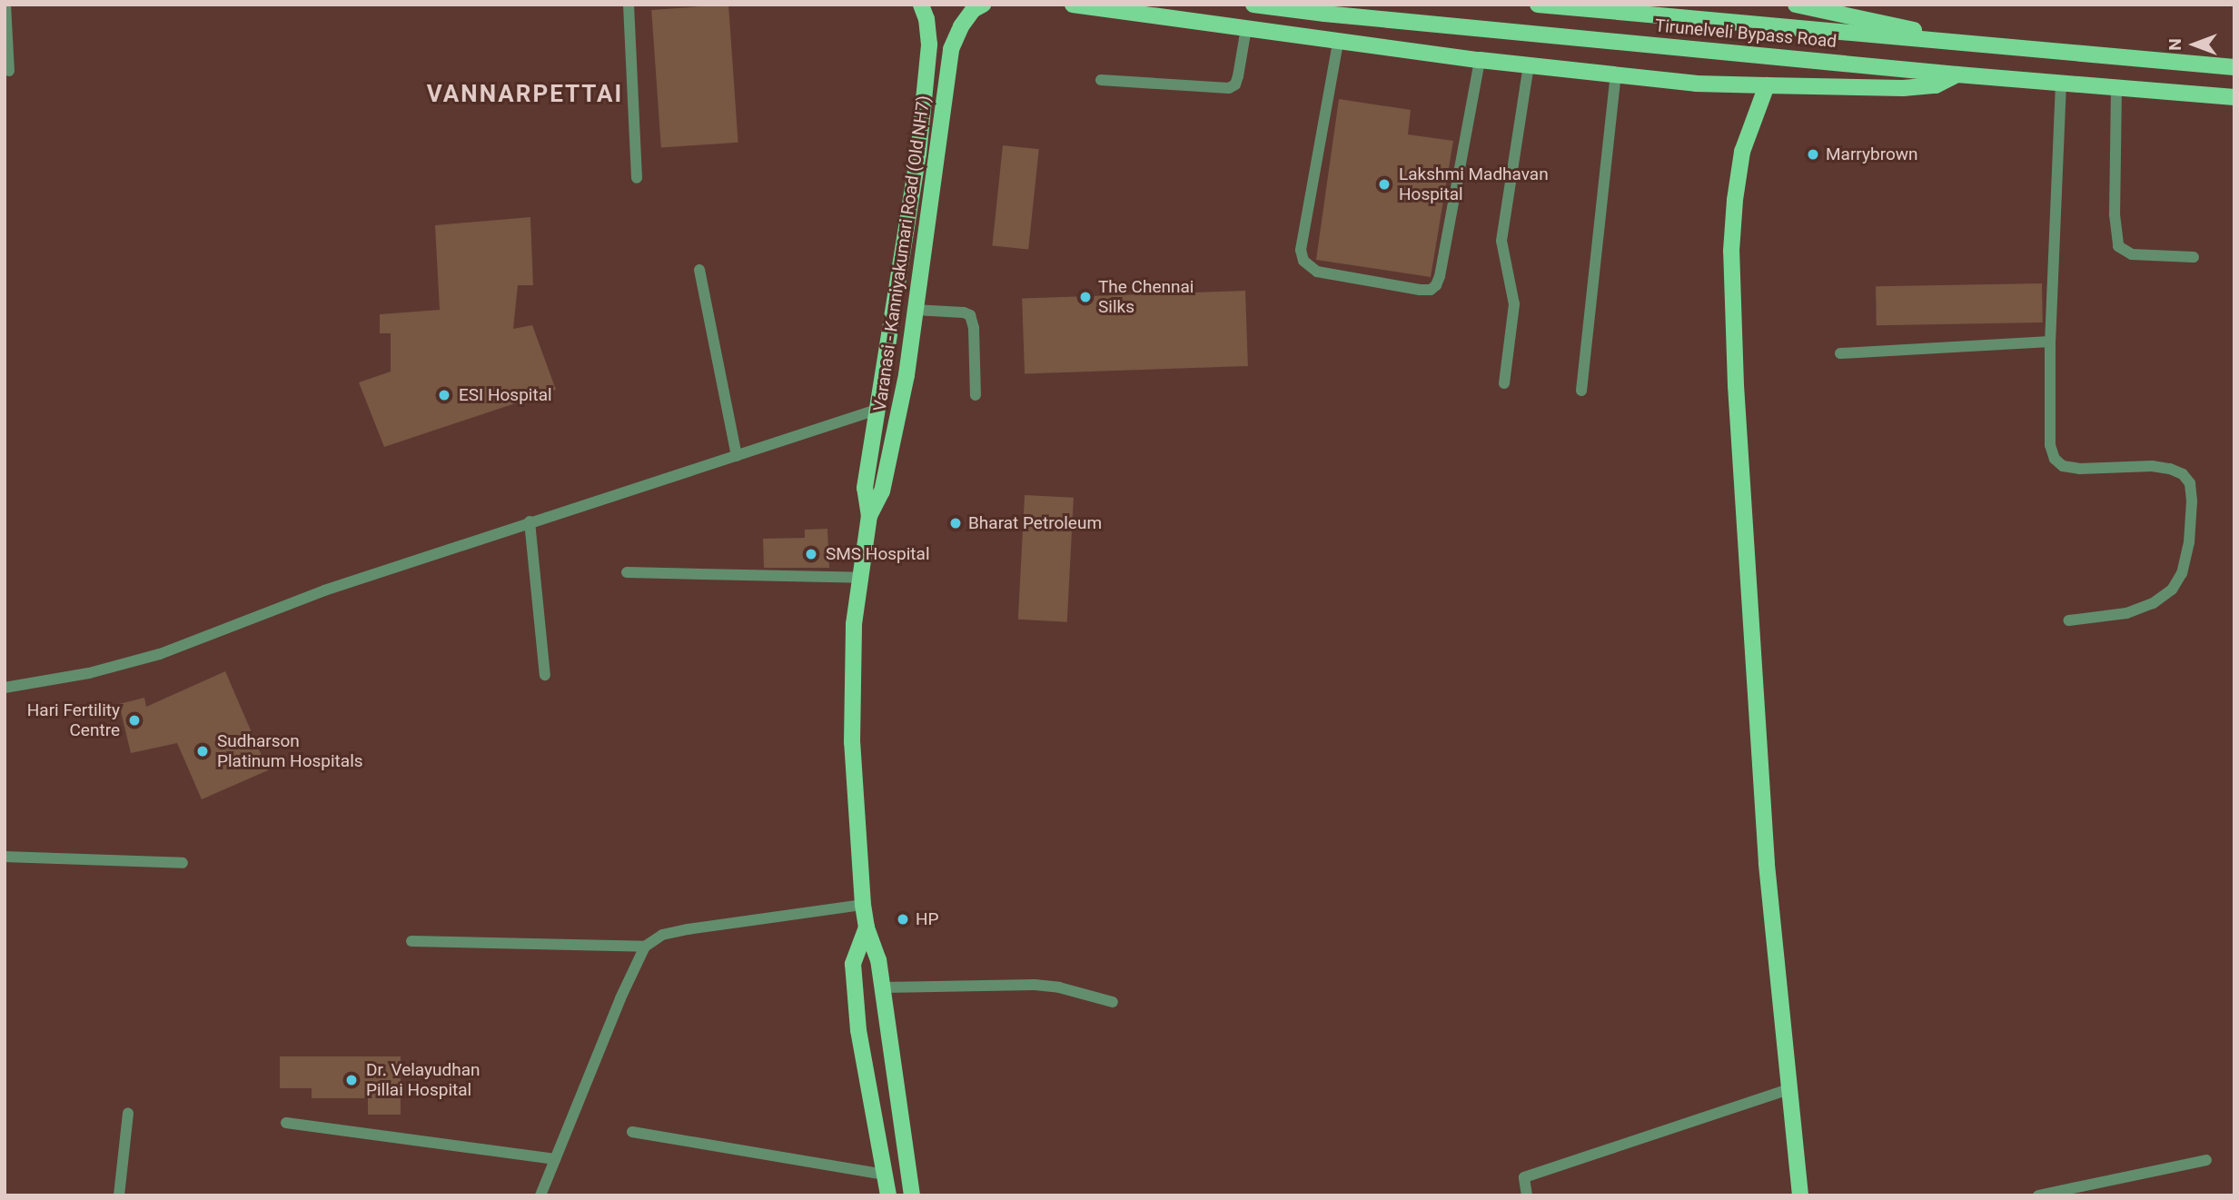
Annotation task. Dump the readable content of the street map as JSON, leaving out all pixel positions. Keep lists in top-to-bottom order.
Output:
{
  "streets": {
    "main road": ["Tirunelveli Bypass Road", "Varanasi - Kanniyakumari Road (Old NH7)"]
  },
  "districts": ["VANNARPETTAI"],
  "places": [
    "Marrybrown",
    "Lakshmi Madhavan Hospital",
    "The Chennai Silks",
    "ESI Hospital",
    "Bharat Petroleum",
    "SMS Hospital",
    "Hari Fertility Centre",
    "Sudharson Platinum Hospitals",
    "HP",
    "Dr. Velayudhan Pillai Hospital"
  ],
  "north": "left"
}
